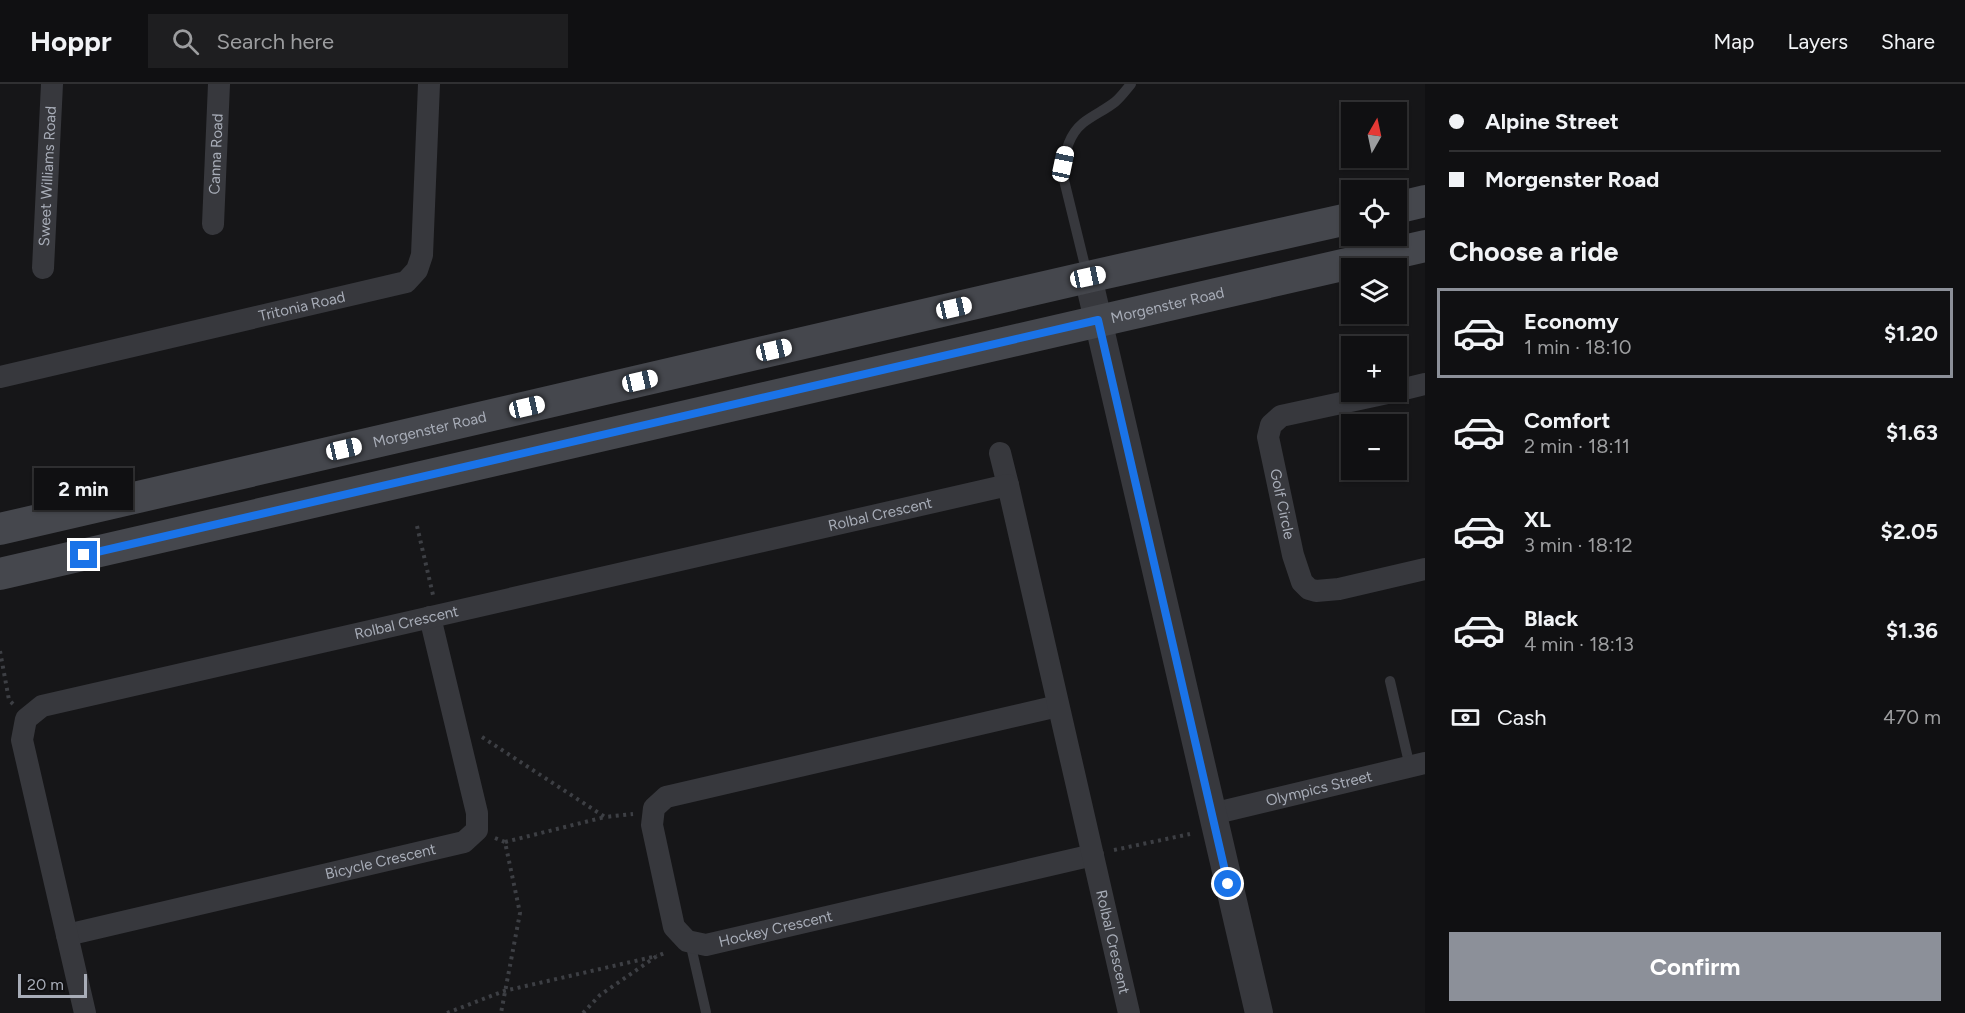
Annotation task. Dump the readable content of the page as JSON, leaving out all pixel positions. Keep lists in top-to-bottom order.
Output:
{
  "streets": {
    "main road": ["Morgenster Road"],
    "street": [
      "Canna Road",
      "Sweet Williams Road",
      "Tritonia Road",
      "Golf Circle",
      "Rolbal Crescent",
      "Olympics Street",
      "Bicycle Crescent",
      "Hockey Crescent"
    ]
  },
  "crossings": [
    ["Rolbal Crescent", "Bicycle Crescent"],
    ["Rolbal Crescent", "Hockey Crescent"]
  ],
  "scale_bar": "20 m",
  "north": "top",
  "page": {
    "header": "Hoppr",
    "search": "Search here",
    "nav": ["Map", "Layers", "Share"],
    "banner": ["Alpine Street", "Morgenster Road"],
    "map_buttons": ["+", "−"],
    "heading": "Choose a ride",
    "list": [
      {
        "name": "Economy",
        "note": "1 min · 18:10",
        "value": "$1.20"
      },
      {
        "name": "Comfort",
        "note": "2 min · 18:11",
        "value": "$1.63"
      },
      {
        "name": "XL",
        "note": "3 min · 18:12",
        "value": "$2.05"
      },
      {
        "name": "Black",
        "note": "4 min · 18:13",
        "value": "$1.36"
      }
    ],
    "bubble": "2 min",
    "pay": ["Cash", "470 m"],
    "buttons": "Confirm",
    "scale": "20 m"
  }
}
